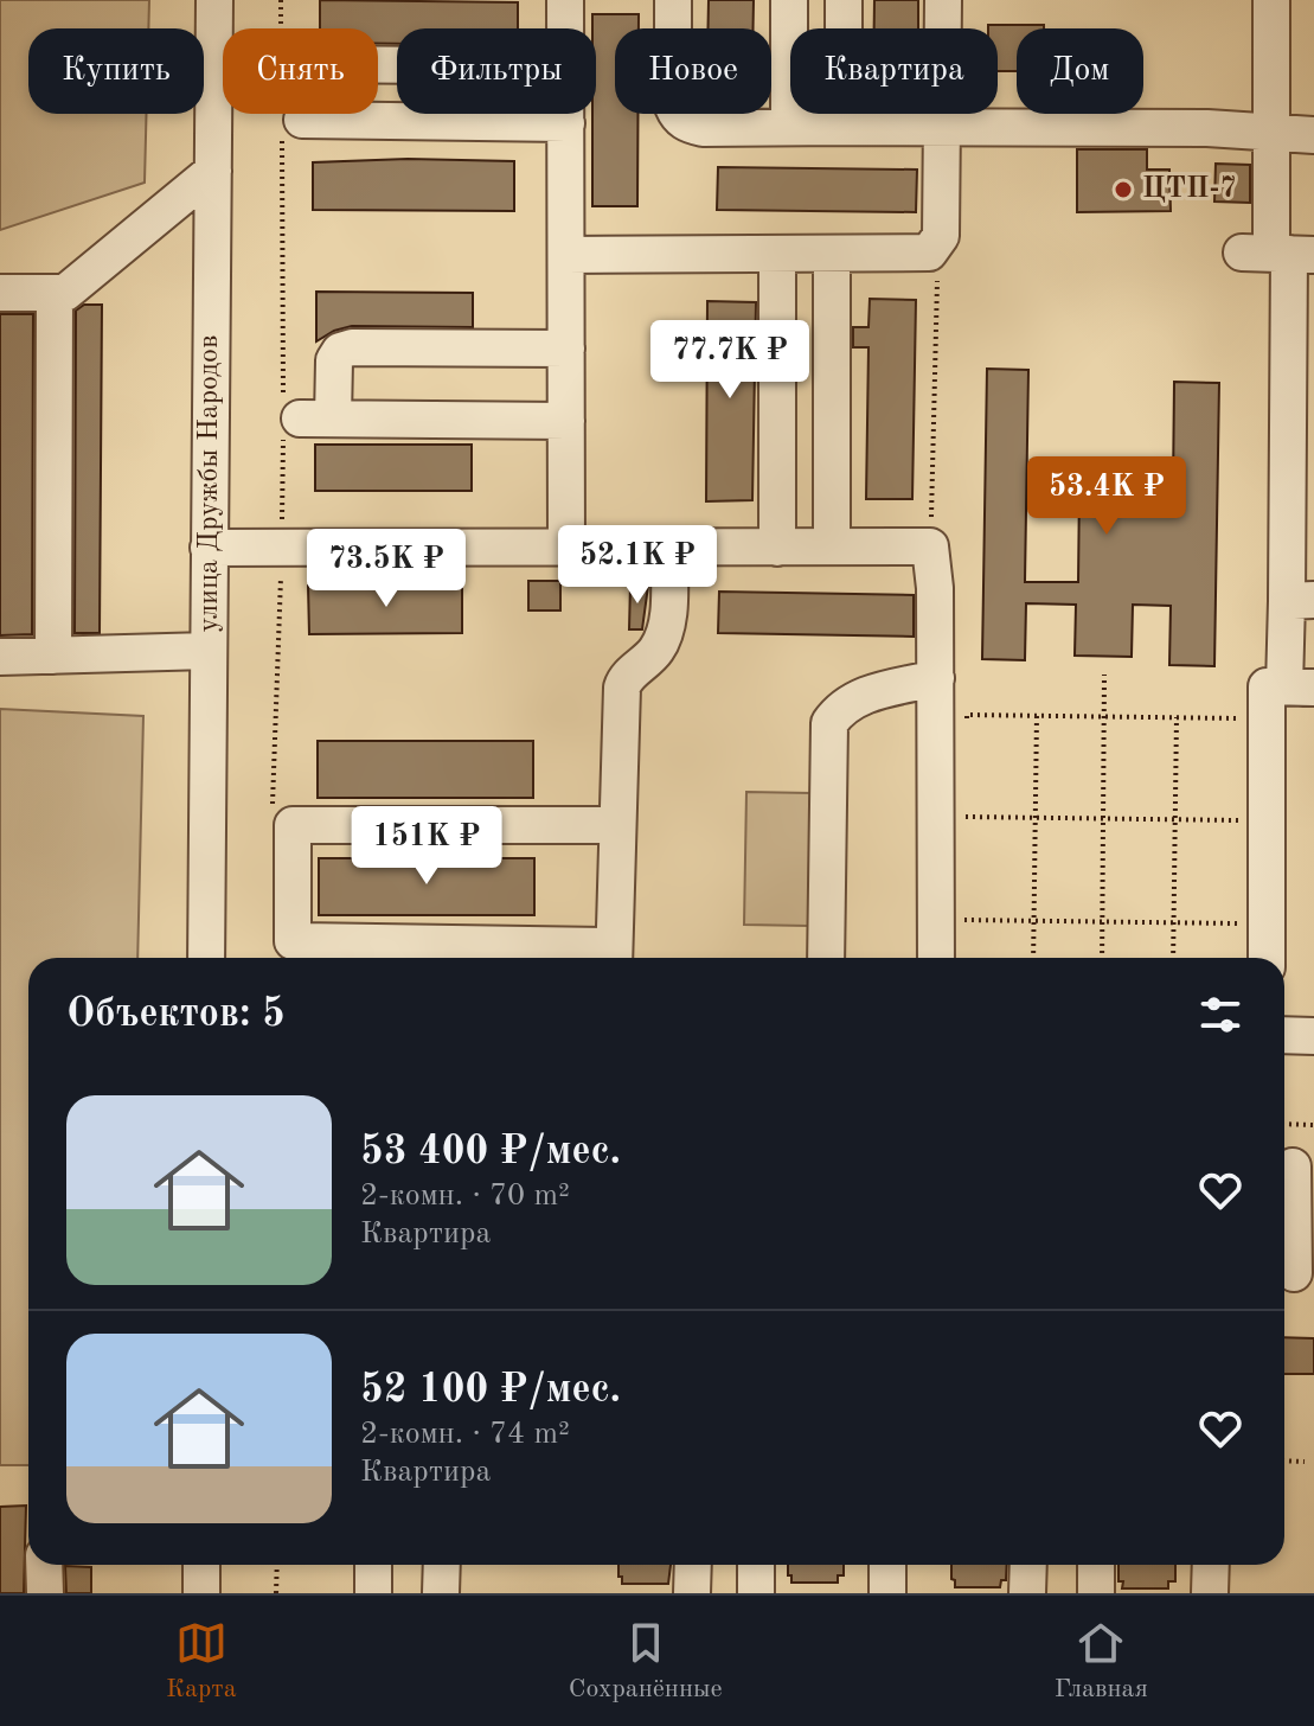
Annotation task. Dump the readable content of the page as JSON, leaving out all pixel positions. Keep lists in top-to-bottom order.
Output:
{
  "streets": {
    "street": ["улица Дружбы Народов"]
  },
  "places": ["ЦТП-7"],
  "page": {
    "chip": [
      "Купить",
      "Снять",
      "Фильтры",
      "Новое",
      "Квартира",
      "Дом"
    ],
    "price": [
      "77.7K ₽",
      "53.4K ₽",
      "52.1K ₽",
      "73.5K ₽",
      "151K ₽"
    ],
    "heading": "Объектов: 5",
    "list": [
      {
        "name": "53 400 ₽/мес.",
        "note": "2-комн. · 70 m² · Квартира"
      },
      {
        "name": "52 100 ₽/мес.",
        "note": "2-комн. · 74 m² · Квартира"
      }
    ],
    "tabs": ["Карта", "Сохранённые", "Главная"]
  }
}
